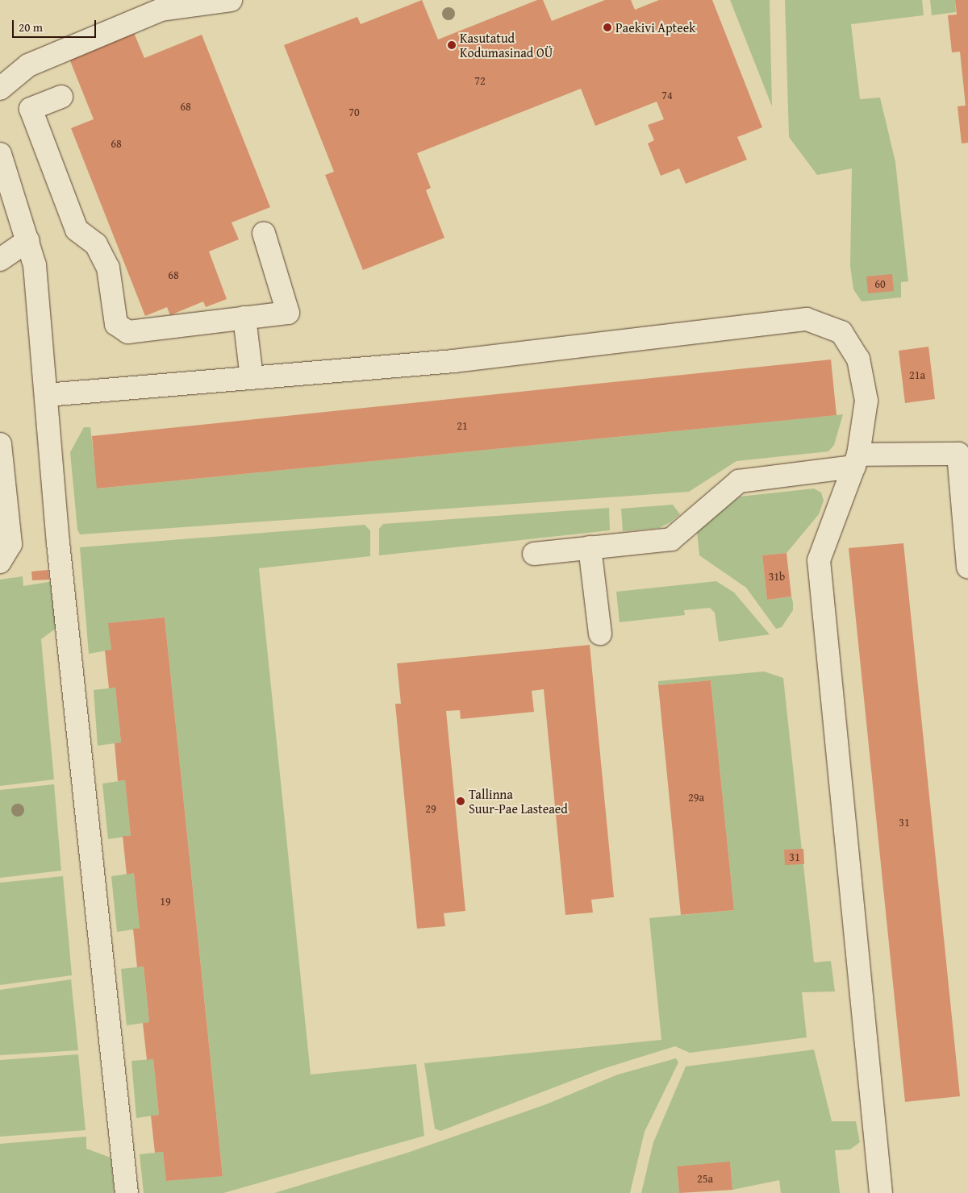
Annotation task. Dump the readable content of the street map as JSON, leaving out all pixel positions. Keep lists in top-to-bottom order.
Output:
{
  "places": ["Paekivi Apteek", "Kasutatud Kodumasinad OÜ", "Tallinna Suur-Pae Lasteaed"],
  "house_numbers": [
    "72",
    "74",
    "68",
    "70",
    "68",
    "68",
    "60",
    "21a",
    "21",
    "31b",
    "29a",
    "29",
    "31",
    "31",
    "19",
    "25a"
  ],
  "scale_bar": "20 m"
}
